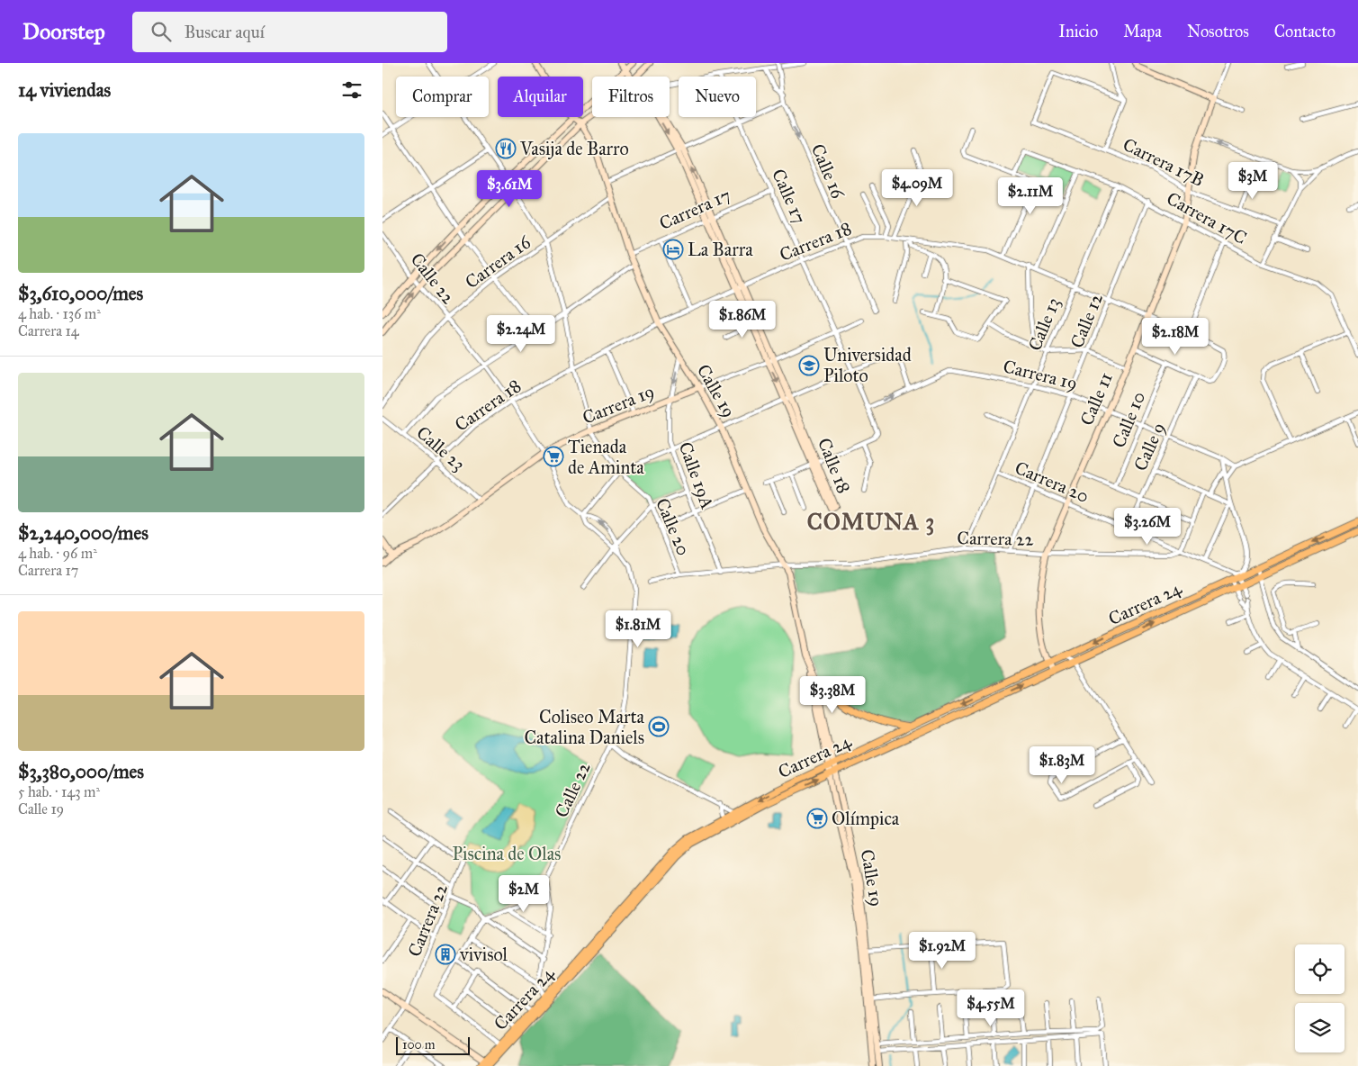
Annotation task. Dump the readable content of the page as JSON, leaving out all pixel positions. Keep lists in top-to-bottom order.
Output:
{
  "streets": {
    "main road": ["Carrera 24"],
    "street": [
      "Carrera 17B",
      "Calle 16",
      "Calle 17",
      "Carrera 17",
      "Carrera 17C",
      "Carrera 18",
      "Carrera 16",
      "Calle 22",
      "Calle 12",
      "Calle 13",
      "Carrera 19",
      "Calle 19",
      "Calle 11",
      "Calle 10",
      "Calle 9",
      "Calle 23",
      "Calle 18",
      "Calle 19A",
      "Carrera 20",
      "Calle 20",
      "Carrera 22"
    ]
  },
  "crossings": [
    ["Carrera 17B", "Calle 11"],
    ["Calle 16", "Carrera 18"],
    ["Calle 17", "Carrera 17"],
    ["Calle 17", "Carrera 18"],
    ["Calle 17", "Carrera 19"],
    ["Carrera 17", "Calle 19"],
    ["Carrera 17", "Calle 18"],
    ["Carrera 17C", "Calle 12"],
    ["Carrera 17C", "Calle 13"],
    ["Carrera 17C", "Calle 11"],
    ["Carrera 18", "Calle 22"],
    ["Carrera 18", "Calle 12"],
    ["Carrera 18", "Calle 13"],
    ["Carrera 18", "Calle 19"],
    ["Carrera 18", "Calle 11"],
    ["Carrera 18", "Calle 9"],
    ["Carrera 18", "Calle 23"],
    ["Carrera 18", "Calle 18"],
    ["Carrera 18", "Calle 20"],
    ["Carrera 16", "Calle 22"],
    ["Carrera 16", "Calle 19"],
    ["Carrera 16", "Calle 20"],
    ["Calle 22", "Carrera 19"],
    ["Calle 12", "Carrera 19"],
    ["Calle 12", "Carrera 20"],
    ["Calle 12", "Carrera 22"],
    ["Calle 13", "Carrera 19"],
    ["Calle 13", "Carrera 20"],
    ["Calle 13", "Carrera 22"],
    ["Carrera 19", "Calle 19"],
    ["Carrera 19", "Calle 11"],
    ["Carrera 19", "Calle 10"],
    ["Carrera 19", "Calle 9"],
    ["Carrera 19", "Calle 23"],
    ["Carrera 19", "Calle 18"],
    ["Carrera 19", "Calle 19A"],
    ["Carrera 19", "Calle 20"],
    ["Calle 19", "Calle 19A"],
    ["Calle 19", "Carrera 22"],
    ["Calle 19", "Carrera 24"],
    ["Calle 11", "Carrera 20"],
    ["Calle 11", "Carrera 22"],
    ["Calle 11", "Carrera 24"],
    ["Calle 9", "Carrera 20"],
    ["Calle 19A", "Carrera 22"],
    ["Carrera 20", "Carrera 22"],
    ["Carrera 20", "Carrera 24"],
    ["Calle 20", "Carrera 22"]
  ],
  "one_way": ["Calle 16"],
  "districts": ["COMUNA 3"],
  "parks": ["Piscina de Olas"],
  "places": {
    "restaurant": ["Vasija de Barro"],
    "hotel": ["La Barra"],
    "school or university": ["Universidad Piloto"],
    "supermarket": ["Tienada de Aminta", "Olímpica"],
    "sports": ["Coliseo Marta Catalina Daniels"],
    "building": ["vivisol"]
  },
  "scale_bar": "100 m",
  "page": {
    "header": "Doorstep",
    "search": "Buscar aquí",
    "nav": [
      "Inicio",
      "Mapa",
      "Nosotros",
      "Contacto"
    ],
    "heading": "14 viviendas",
    "chip": [
      "Comprar",
      "Alquilar",
      "Filtros",
      "Nuevo"
    ],
    "list": [
      {
        "name": "$3,610,000/mes",
        "note": "4 hab. · 136 m² · Carrera 14"
      },
      {
        "name": "$2,240,000/mes",
        "note": "4 hab. · 96 m² · Carrera 17"
      },
      {
        "name": "$3,380,000/mes",
        "note": "5 hab. · 143 m² · Calle 19"
      }
    ],
    "price": [
      "$3M",
      "$4.09M",
      "$3.61M",
      "$2.11M",
      "$1.86M",
      "$2.24M",
      "$2.18M",
      "$3.26M",
      "$1.81M",
      "$3.38M",
      "$1.83M",
      "$2M",
      "$1.92M",
      "$4.55M"
    ],
    "scale": "100 m"
  }
}
